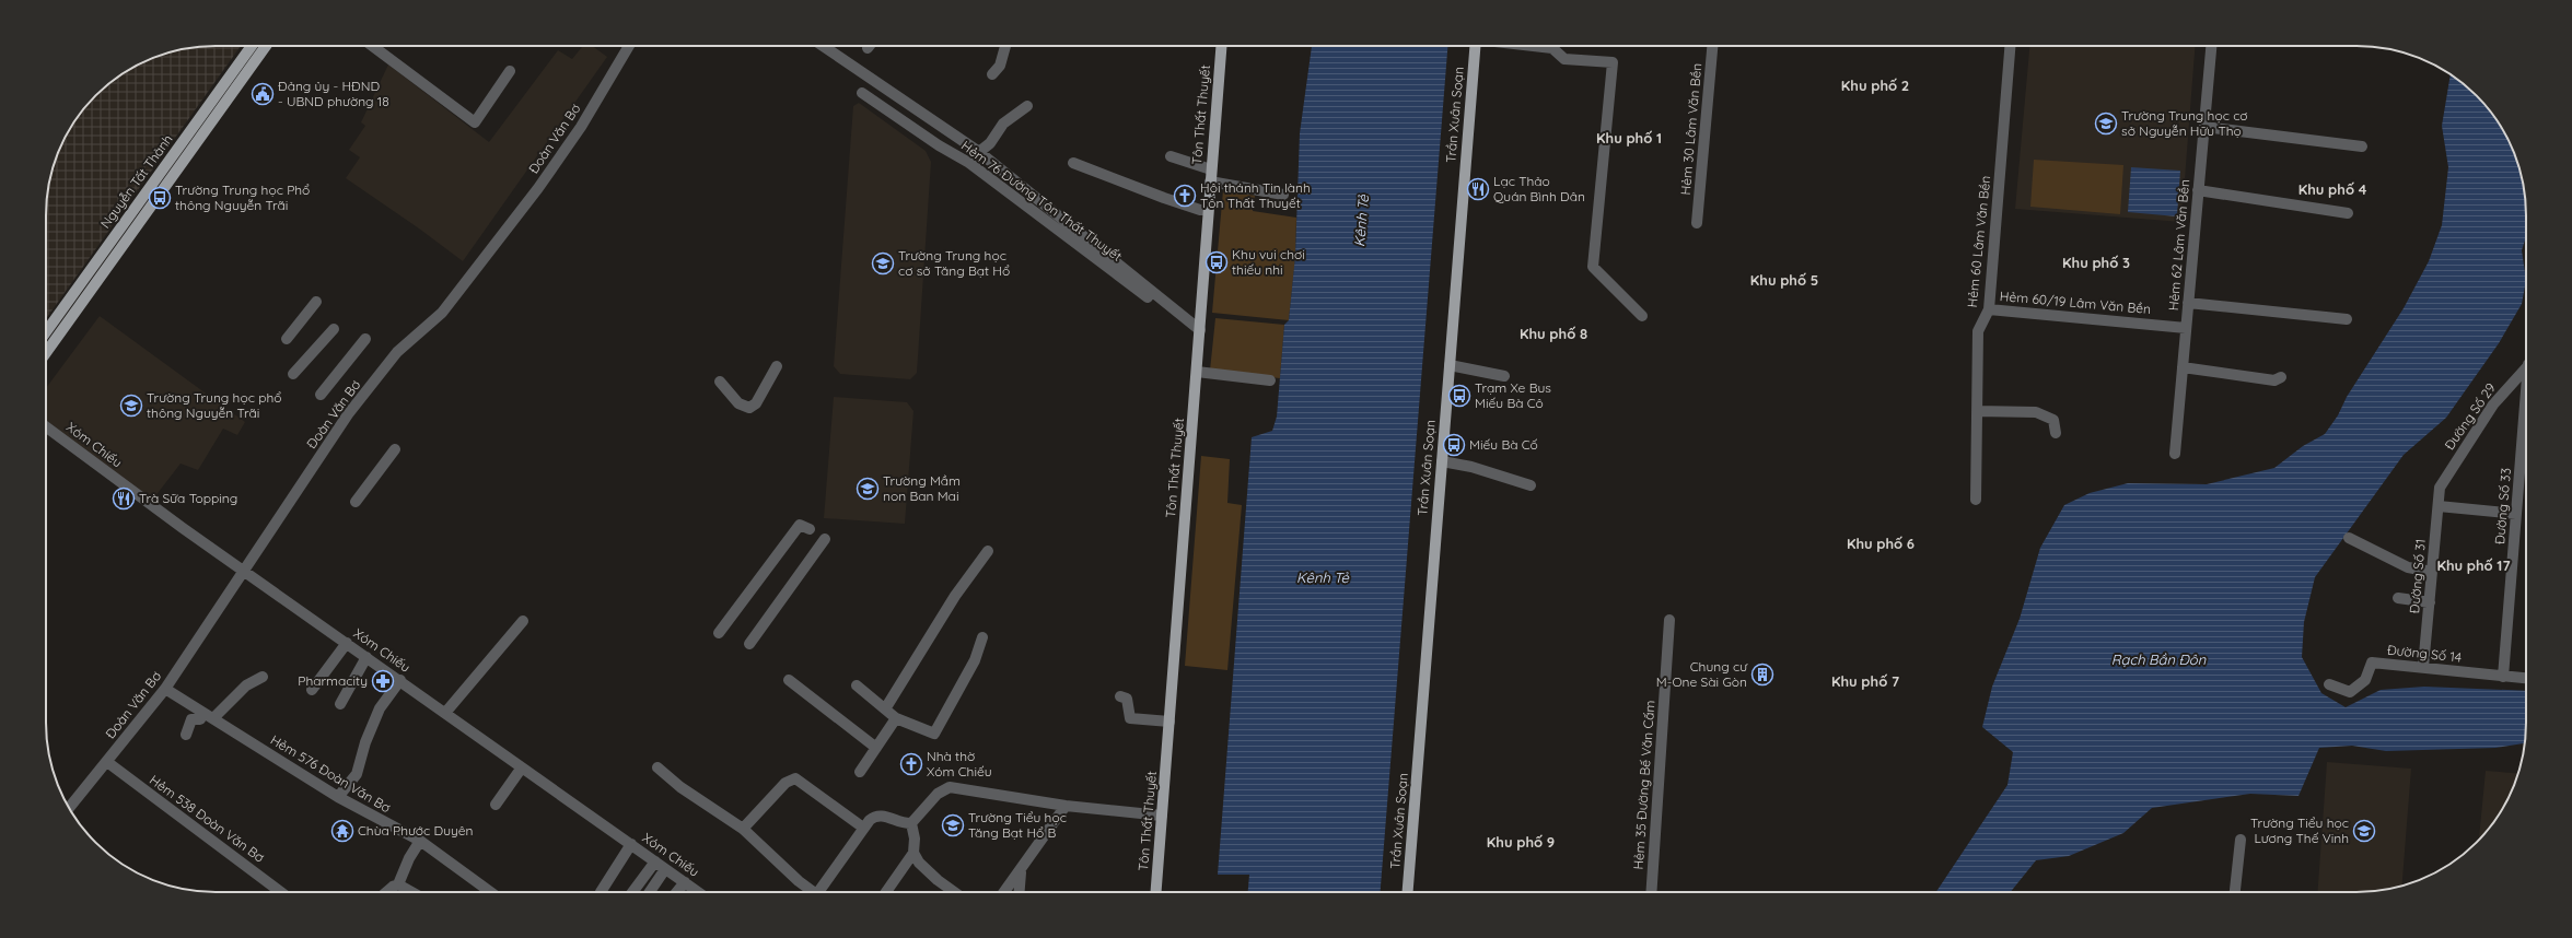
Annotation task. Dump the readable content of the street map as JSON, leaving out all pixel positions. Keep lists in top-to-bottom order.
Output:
{
  "streets": {
    "main road": ["Tôn Thất Thuyết", "Trần Xuân Soạn", "Nguyễn Tất Thành"],
    "street": [
      "Hẻm 30 Lâm Văn Bền",
      "Đoàn Văn Bơ",
      "Hẻm 76 Đường Tôn Thất Thuyết",
      "Hẻm 60 Lâm Văn Bền",
      "Hẻm 62 Lâm Văn Bền",
      "Hẻm 60/19 Lâm Văn Bền",
      "Đường Số 29",
      "Xóm Chiếu",
      "Đường Số 33",
      "Đường Số 31",
      "Đường Số 14",
      "Hẻm 576 Đoàn Văn Bơ",
      "Hẻm 35 Đường Bế Văn Cấm",
      "Hẻm 538 Đoàn Văn Bơ"
    ]
  },
  "crossings": [
    ["Tôn Thất Thuyết", "Hẻm 76 Đường Tôn Thất Thuyết"],
    ["Đoàn Văn Bơ", "Xóm Chiếu"],
    ["Đoàn Văn Bơ", "Hẻm 576 Đoàn Văn Bơ"],
    ["Đoàn Văn Bơ", "Hẻm 538 Đoàn Văn Bơ"],
    ["Hẻm 60 Lâm Văn Bền", "Hẻm 60/19 Lâm Văn Bền"],
    ["Hẻm 62 Lâm Văn Bền", "Hẻm 60/19 Lâm Văn Bền"],
    ["Đường Số 29", "Đường Số 31"],
    ["Đường Số 33", "Đường Số 14"],
    ["Đường Số 31", "Đường Số 14"]
  ],
  "districts": [
    "Khu phố 2",
    "Khu phố 1",
    "Khu phố 4",
    "Khu phố 3",
    "Khu phố 5",
    "Khu phố 8",
    "Khu phố 6",
    "Khu phố 17",
    "Khu phố 7",
    "Khu phố 9"
  ],
  "water": ["Kênh Tẻ", "Rạch Bần Đôn"],
  "places": {
    "public building": ["Đảng ủy - HĐND - UBND phường 18"],
    "school or university": [
      "Trường Trung học cơ sở Nguyễn Hữu Thọ",
      "Trường Trung học cơ sở Tăng Bạt Hổ",
      "Trường Trung học phổ thông Nguyễn Trãi",
      "Trường Mầm non Ban Mai",
      "Trường Tiểu học Tăng Bạt Hổ B",
      "Trường Tiểu học Lương Thế Vinh"
    ],
    "restaurant": ["Lạc Thảo Quán Bình Dân", "Trà Sữa Topping"],
    "church": ["Hội thánh Tin lành Tôn Thất Thuyết", "Nhà thờ Xóm Chiếu"],
    "bus stop": [
      "Trường Trung học Phổ thông Nguyễn Trãi",
      "Khu vui chơi thiếu nhi",
      "Trạm Xe Bus Miếu Bà Cô",
      "Miếu Bà Cố"
    ],
    "building": ["Chung cư M-One Sài Gòn"],
    "pharmacy": ["Pharmacity"],
    "temple": ["Chùa Phước Duyên"]
  }
}
